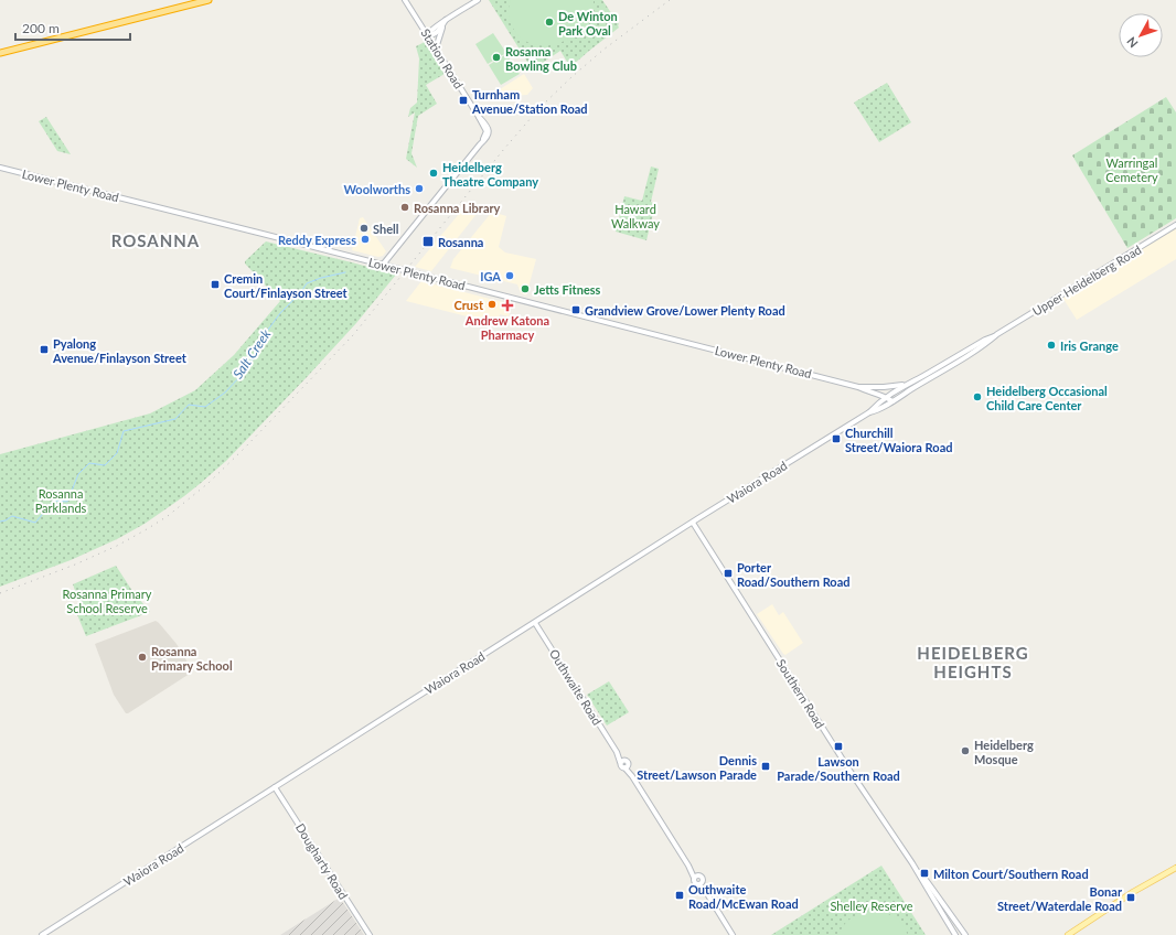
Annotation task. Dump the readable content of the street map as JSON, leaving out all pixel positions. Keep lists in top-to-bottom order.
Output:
{
  "streets": {
    "main road": [
      "Station Road",
      "Lower Plenty Road",
      "Upper Heidelberg Road",
      "Waiora Road",
      "Outhwaite Road",
      "Southern Road",
      "Dougharty Road"
    ]
  },
  "crossings": [
    ["Station Road", "Lower Plenty Road"],
    ["Lower Plenty Road", "Upper Heidelberg Road"],
    ["Lower Plenty Road", "Waiora Road"],
    ["Upper Heidelberg Road", "Waiora Road"],
    ["Waiora Road", "Outhwaite Road"],
    ["Waiora Road", "Southern Road"],
    ["Waiora Road", "Dougharty Road"]
  ],
  "districts": ["ROSANNA", "HEIDELBERG HEIGHTS"],
  "water": ["Salt Creek"],
  "parks": [
    "Warringal Cemetery",
    "Haward Walkway",
    "Rosanna Parklands",
    "Rosanna Primary School Reserve",
    "Shelley Reserve"
  ],
  "places": {
    "other": [
      "De Winton Park Oval",
      "Rosanna Bowling Club",
      "Heidelberg Theatre Company",
      "Woolworths",
      "Rosanna Library",
      "Shell",
      "Reddy Express",
      "IGA",
      "Jetts Fitness",
      "Crust",
      "Iris Grange",
      "Heidelberg Occasional Child Care Center",
      "Rosanna Primary School",
      "Heidelberg Mosque"
    ],
    "transit": [
      "Turnham Avenue/Station Road",
      "Rosanna",
      "Cremin Court/Finlayson Street",
      "Grandview Grove/Lower Plenty Road",
      "Pyalong Avenue/Finlayson Street",
      "Churchill Street/Waiora Road",
      "Porter Road/Southern Road",
      "Lawson Parade/Southern Road",
      "Dennis Street/Lawson Parade",
      "Milton Court/Southern Road",
      "Outhwaite Road/McEwan Road",
      "Bonar Street/Waterdale Road"
    ],
    "health": ["Andrew Katona Pharmacy"]
  },
  "scale_bar": "200 m",
  "north": "bottom left"
}
